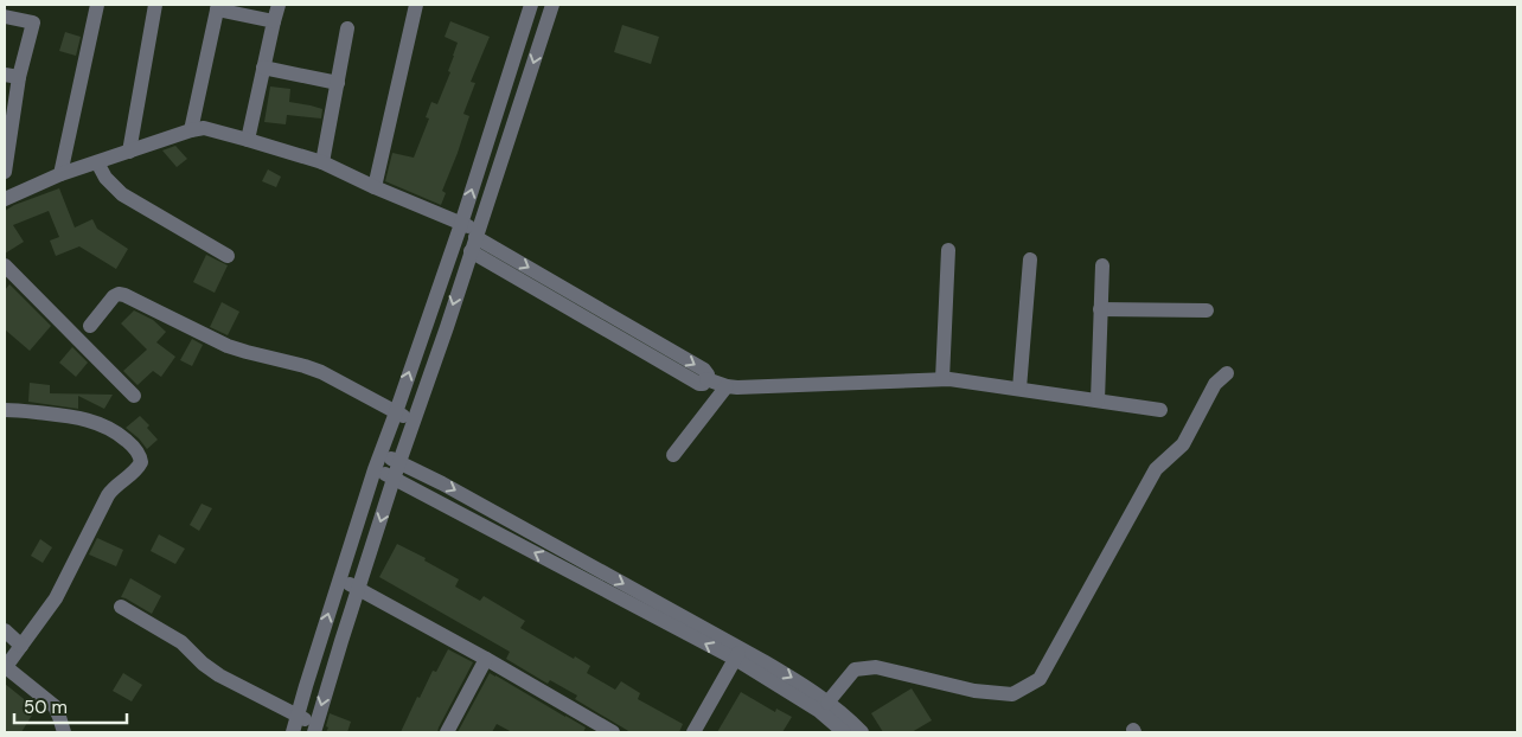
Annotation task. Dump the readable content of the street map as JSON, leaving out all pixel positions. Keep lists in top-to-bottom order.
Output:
{
  "scale_bar": "50 m"
}
